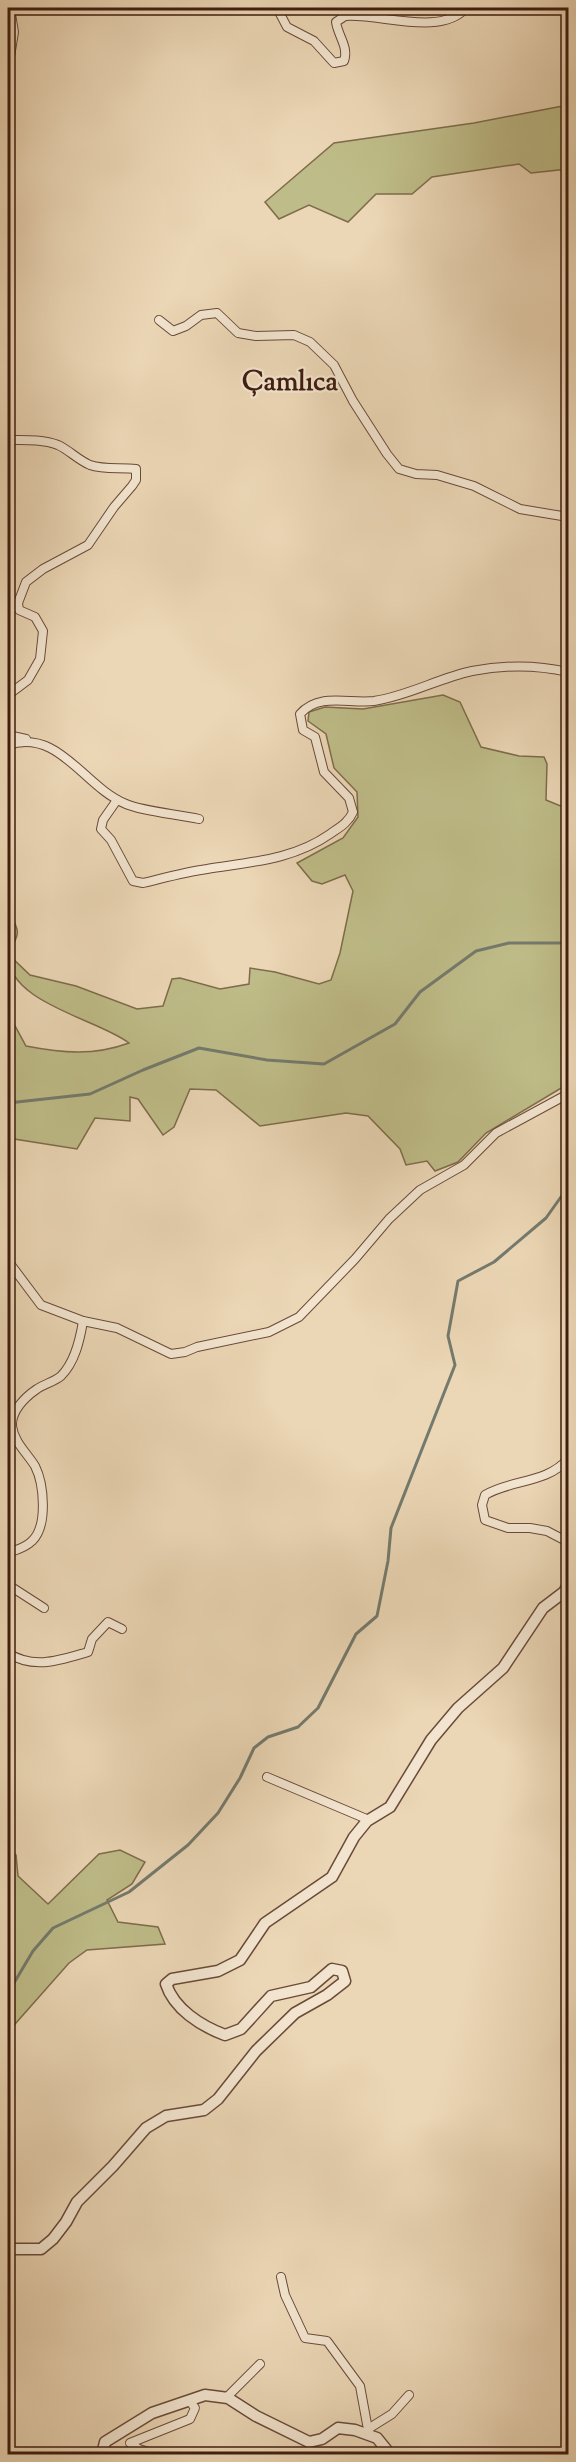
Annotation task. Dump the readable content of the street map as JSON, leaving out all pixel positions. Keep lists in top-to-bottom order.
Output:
{
  "districts": ["Çamlıca"]
}
